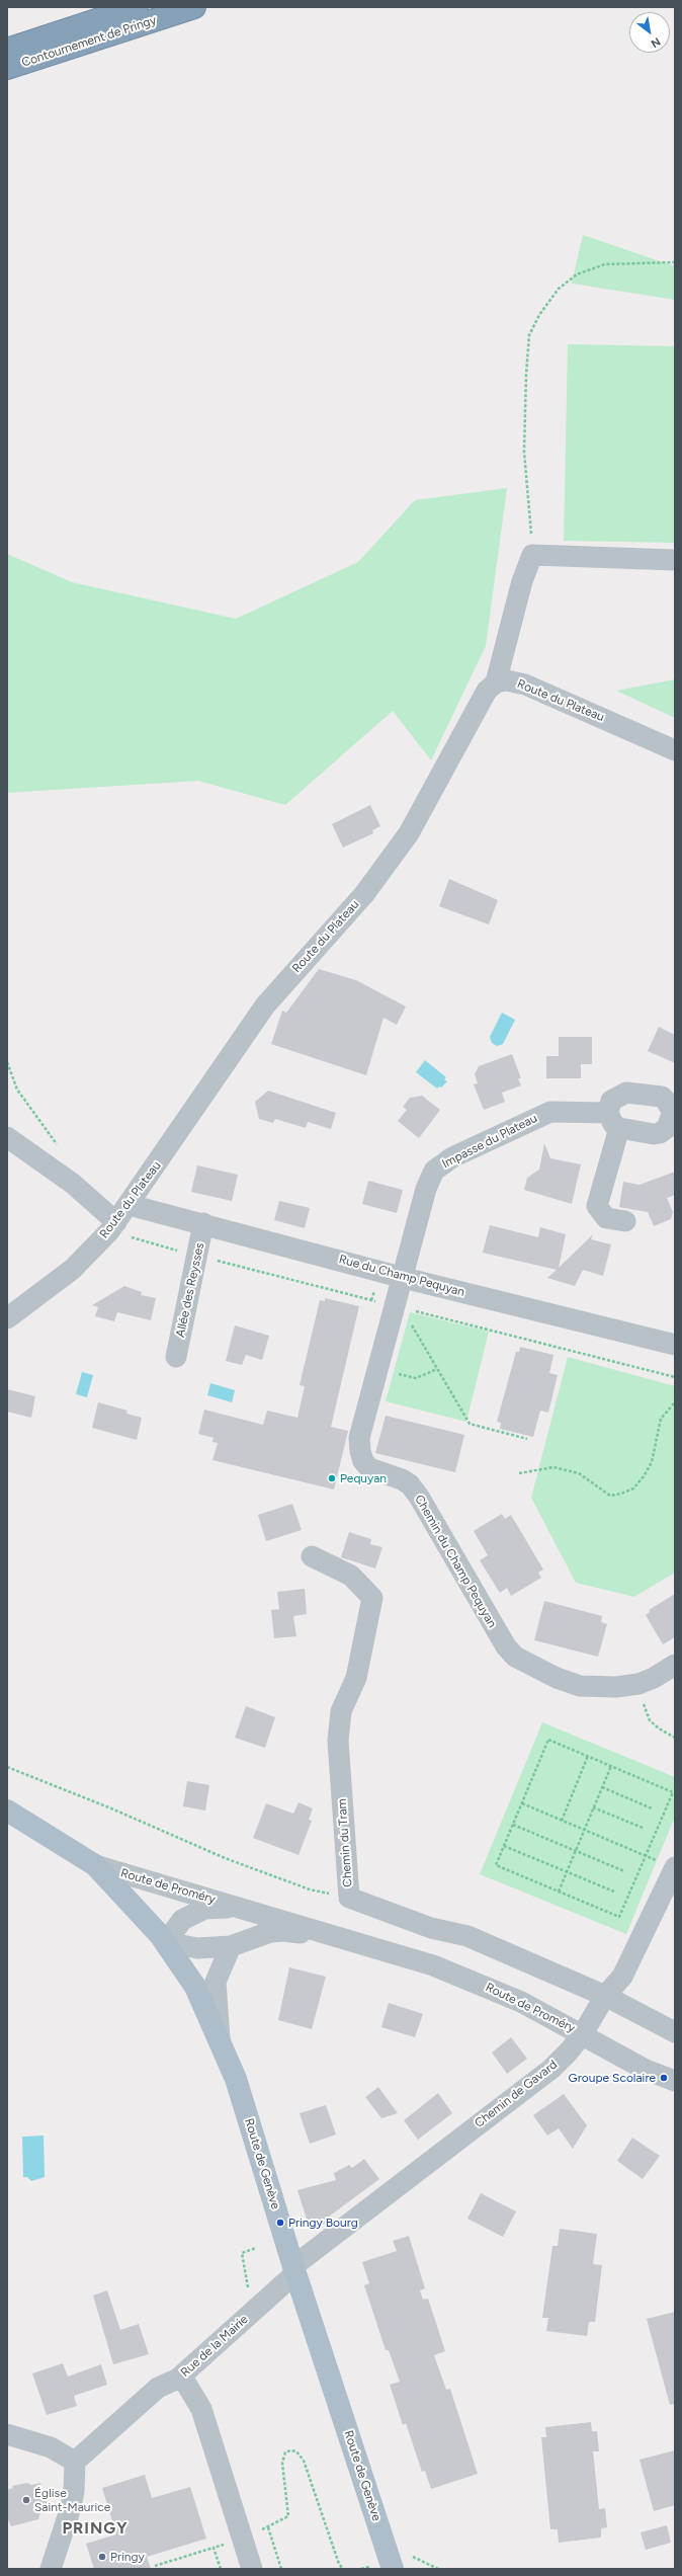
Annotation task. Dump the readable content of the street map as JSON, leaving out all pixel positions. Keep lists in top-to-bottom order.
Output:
{
  "streets": {
    "highway": ["Contournement de Pringy"],
    "main road": ["Route de Genève"],
    "street": [
      "Route du Plateau",
      "Impasse du Plateau",
      "Rue du Champ Pequyan",
      "Allée des Reysses",
      "Chemin du Champ Pequyan",
      "Chemin du Tram",
      "Route de Proméry",
      "Chemin de Gavard",
      "Rue de la Mairie"
    ]
  },
  "crossings": [
    ["Route du Plateau", "Rue du Champ Pequyan"],
    ["Impasse du Plateau", "Rue du Champ Pequyan"],
    ["Impasse du Plateau", "Chemin du Champ Pequyan"],
    ["Rue du Champ Pequyan", "Allée des Reysses"],
    ["Rue du Champ Pequyan", "Chemin du Champ Pequyan"],
    ["Route de Proméry", "Chemin de Gavard"],
    ["Route de Proméry", "Route de Genève"],
    ["Chemin de Gavard", "Route de Genève"],
    ["Chemin de Gavard", "Rue de la Mairie"],
    ["Route de Genève", "Rue de la Mairie"]
  ],
  "districts": ["PRINGY"],
  "places": [
    "Pequyan",
    "Groupe Scolaire",
    "Pringy Bourg",
    "Église Saint-Maurice",
    "Pringy"
  ],
  "north": "bottom right"
}
